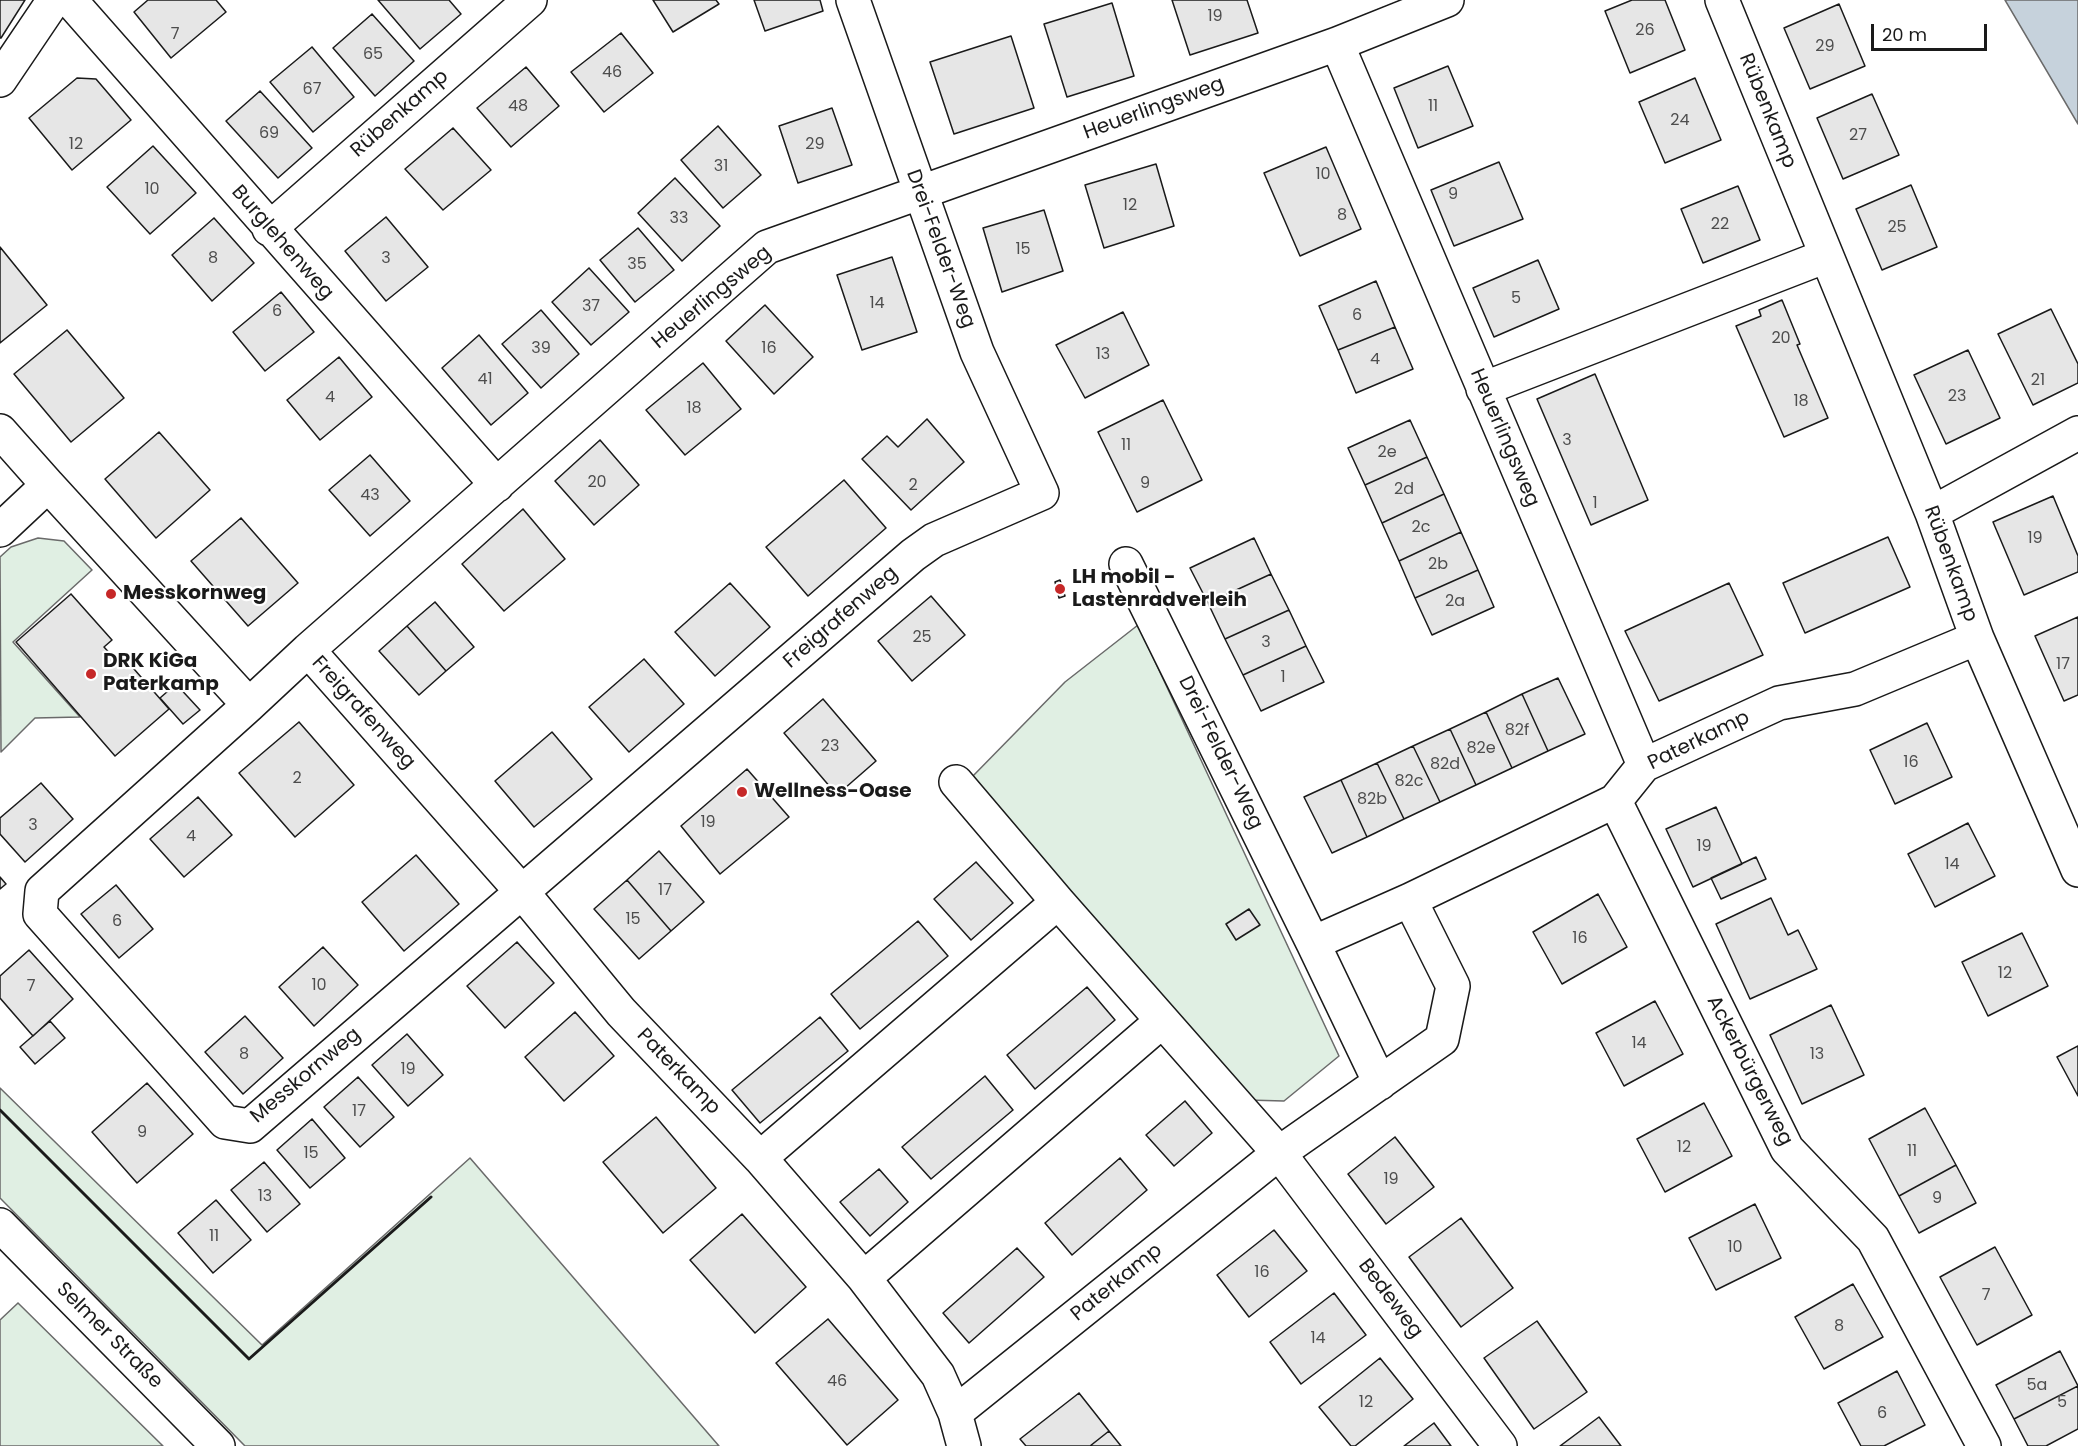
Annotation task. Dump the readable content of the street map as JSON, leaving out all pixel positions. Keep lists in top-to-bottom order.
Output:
{
  "streets": {
    "street": [
      "Heuerlingsweg",
      "Rübenkamp",
      "Burglehenweg",
      "Drei-Felder-Weg",
      "Freigrafenweg",
      "Paterkamp",
      "Ackerbürgerweg",
      "Messkornweg",
      "Bedeweg",
      "Selmer Straße"
    ]
  },
  "crossings": [
    ["Heuerlingsweg", "Burglehenweg"],
    ["Heuerlingsweg", "Drei-Felder-Weg"],
    ["Heuerlingsweg", "Freigrafenweg"],
    ["Heuerlingsweg", "Paterkamp"],
    ["Rübenkamp", "Burglehenweg"],
    ["Rübenkamp", "Paterkamp"],
    ["Drei-Felder-Weg", "Freigrafenweg"],
    ["Drei-Felder-Weg", "Paterkamp"],
    ["Freigrafenweg", "Paterkamp"],
    ["Freigrafenweg", "Messkornweg"],
    ["Paterkamp", "Ackerbürgerweg"],
    ["Paterkamp", "Bedeweg"]
  ],
  "places": [
    "LH mobil - Lastenradverleih",
    "Messkornweg",
    "DRK KiGa Paterkamp",
    "Wellness-Oase"
  ],
  "house_numbers": [
    "19",
    "26",
    "7",
    "29",
    "65",
    "46",
    "67",
    "48",
    "11",
    "24",
    "69",
    "27",
    "12",
    "29",
    "31",
    "10",
    "10",
    "9",
    "12",
    "8",
    "33",
    "22",
    "25",
    "15",
    "8",
    "3",
    "35",
    "5",
    "14",
    "37",
    "6",
    "6",
    "20",
    "39",
    "16",
    "13",
    "4",
    "41",
    "21",
    "23",
    "4",
    "18",
    "18",
    "3",
    "11",
    "2e",
    "20",
    "9",
    "2",
    "2d",
    "43",
    "1",
    "2c",
    "19",
    "2b",
    "2a",
    "25",
    "3",
    "17",
    "1",
    "82f",
    "23",
    "82e",
    "16",
    "82d",
    "2",
    "82c",
    "82b",
    "19",
    "3",
    "4",
    "19",
    "14",
    "17",
    "15",
    "6",
    "16",
    "12",
    "10",
    "7",
    "14",
    "8",
    "13",
    "19",
    "17",
    "9",
    "12",
    "11",
    "15",
    "19",
    "13",
    "9",
    "11",
    "10",
    "16",
    "7",
    "8",
    "14",
    "46",
    "5a",
    "12",
    "5",
    "6"
  ],
  "scale_bar": "20 m"
}
